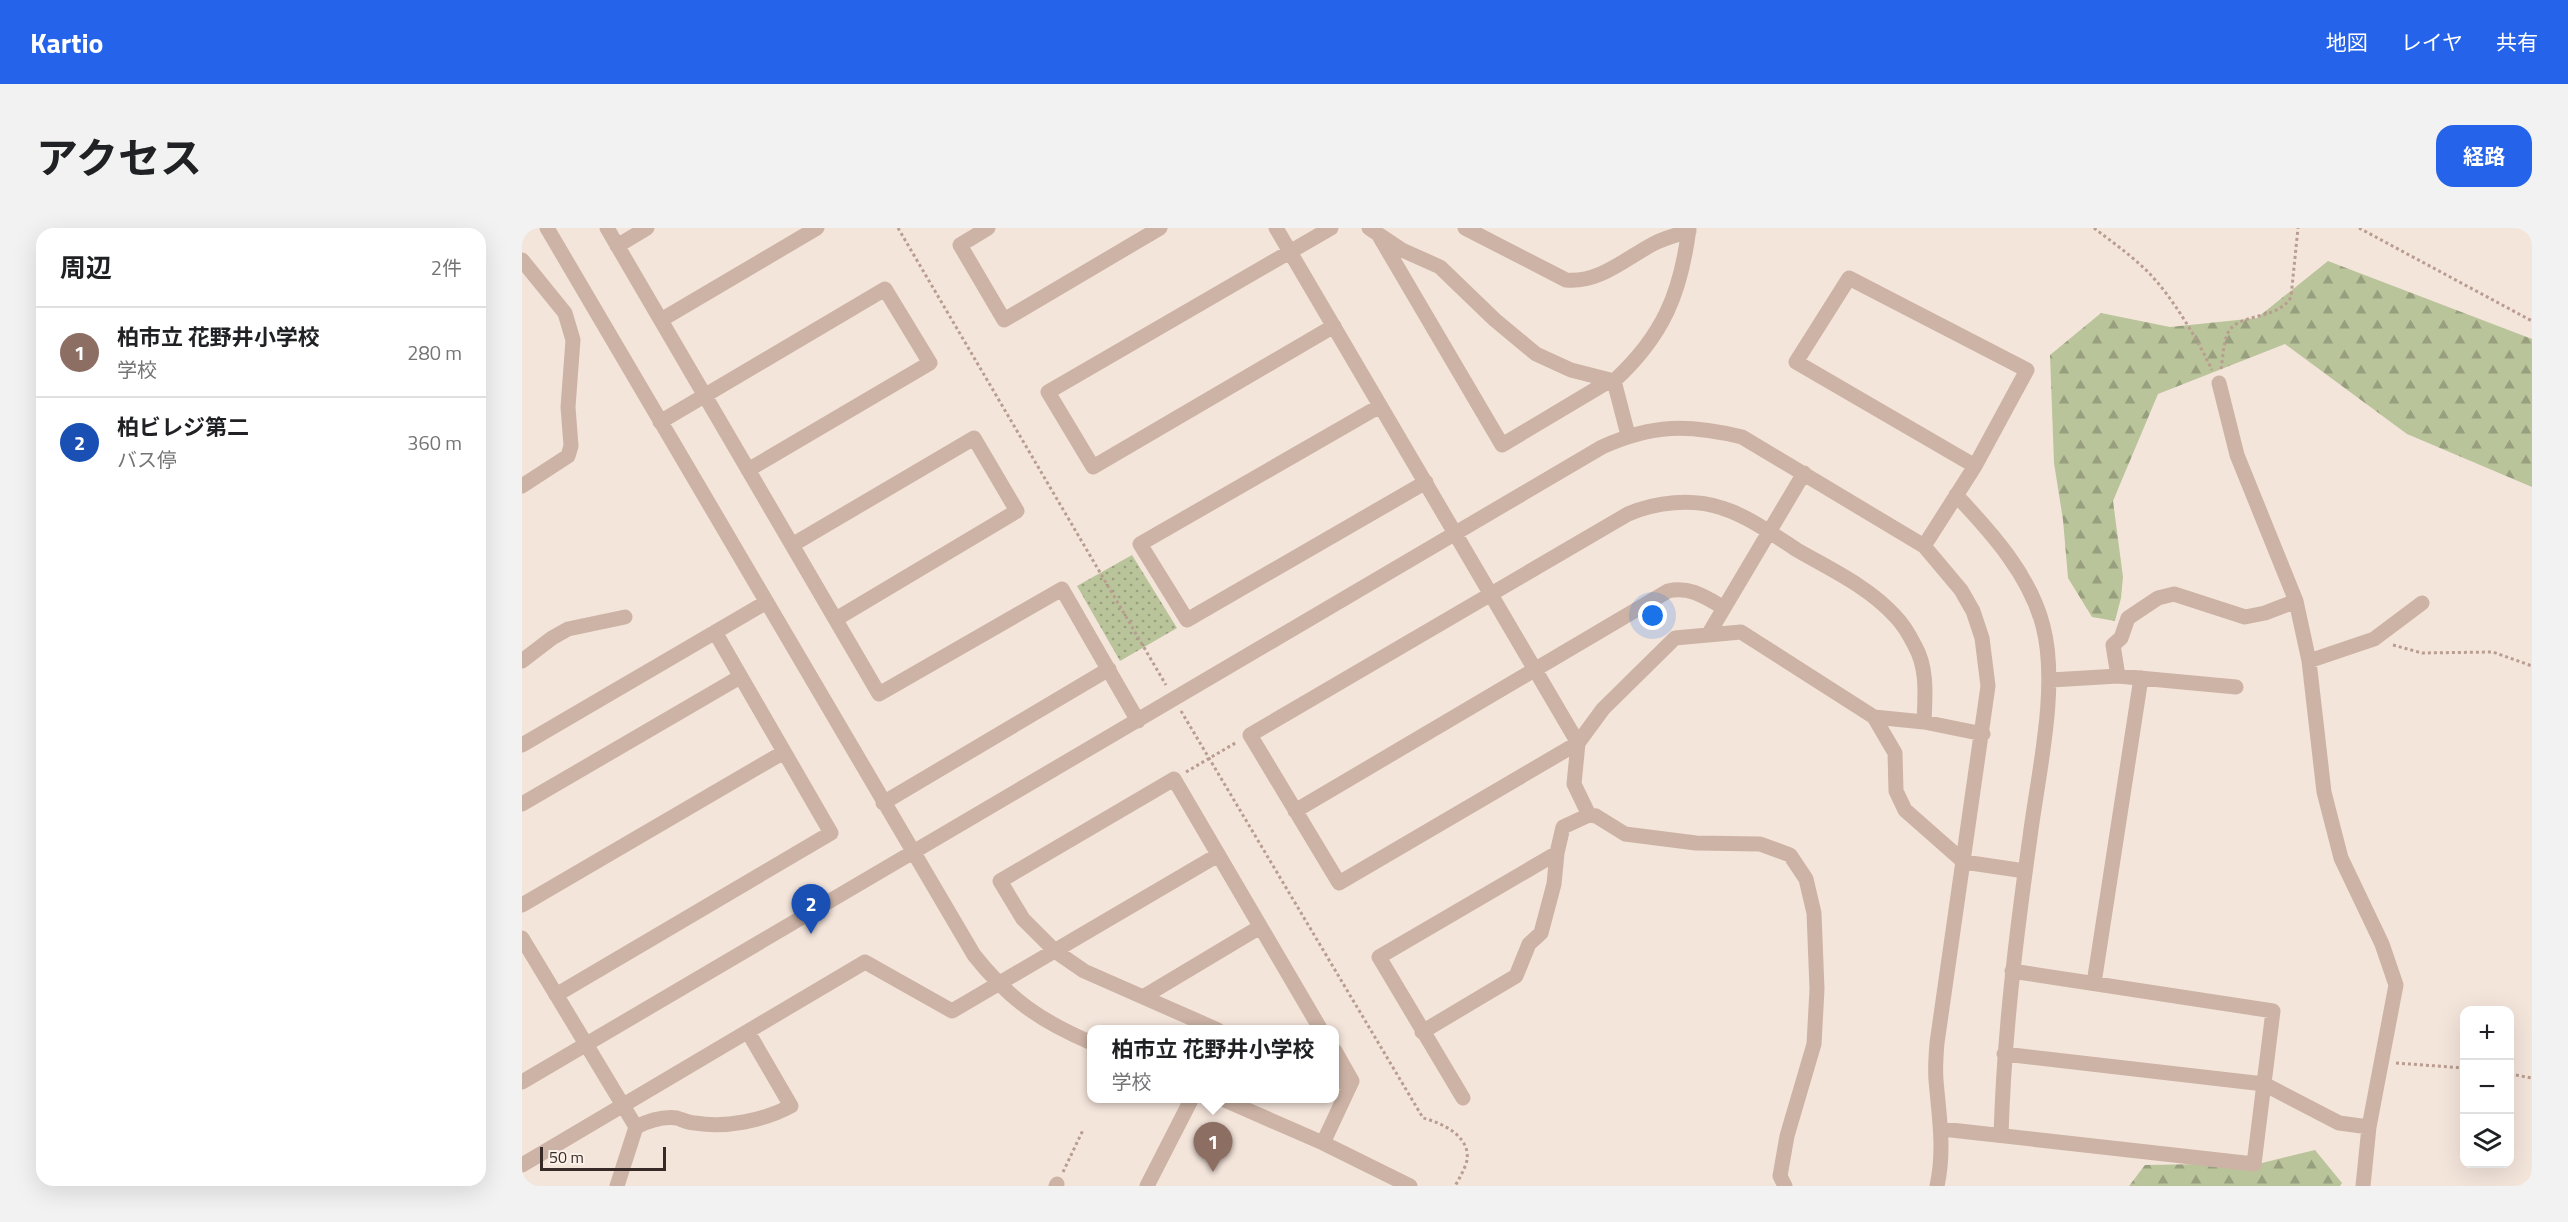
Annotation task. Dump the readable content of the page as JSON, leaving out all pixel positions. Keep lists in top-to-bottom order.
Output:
{
  "scale_bar": "50 m",
  "page": {
    "header": "Kartio",
    "nav": ["地図", "レイヤ", "共有"],
    "title": "アクセス",
    "buttons": "経路",
    "heading": ["周辺", "2件"],
    "list": [
      {
        "mark": "1",
        "name": "柏市立 花野井小学校",
        "note": "学校",
        "value": "280 m"
      },
      {
        "mark": "2",
        "name": "柏ビレジ第二",
        "note": "バス停",
        "value": "360 m"
      }
    ],
    "pins": ["2", "1"],
    "map_buttons": ["+", "−"],
    "popup": ["柏市立 花野井小学校", "学校"],
    "scale": "50 m"
  }
}
